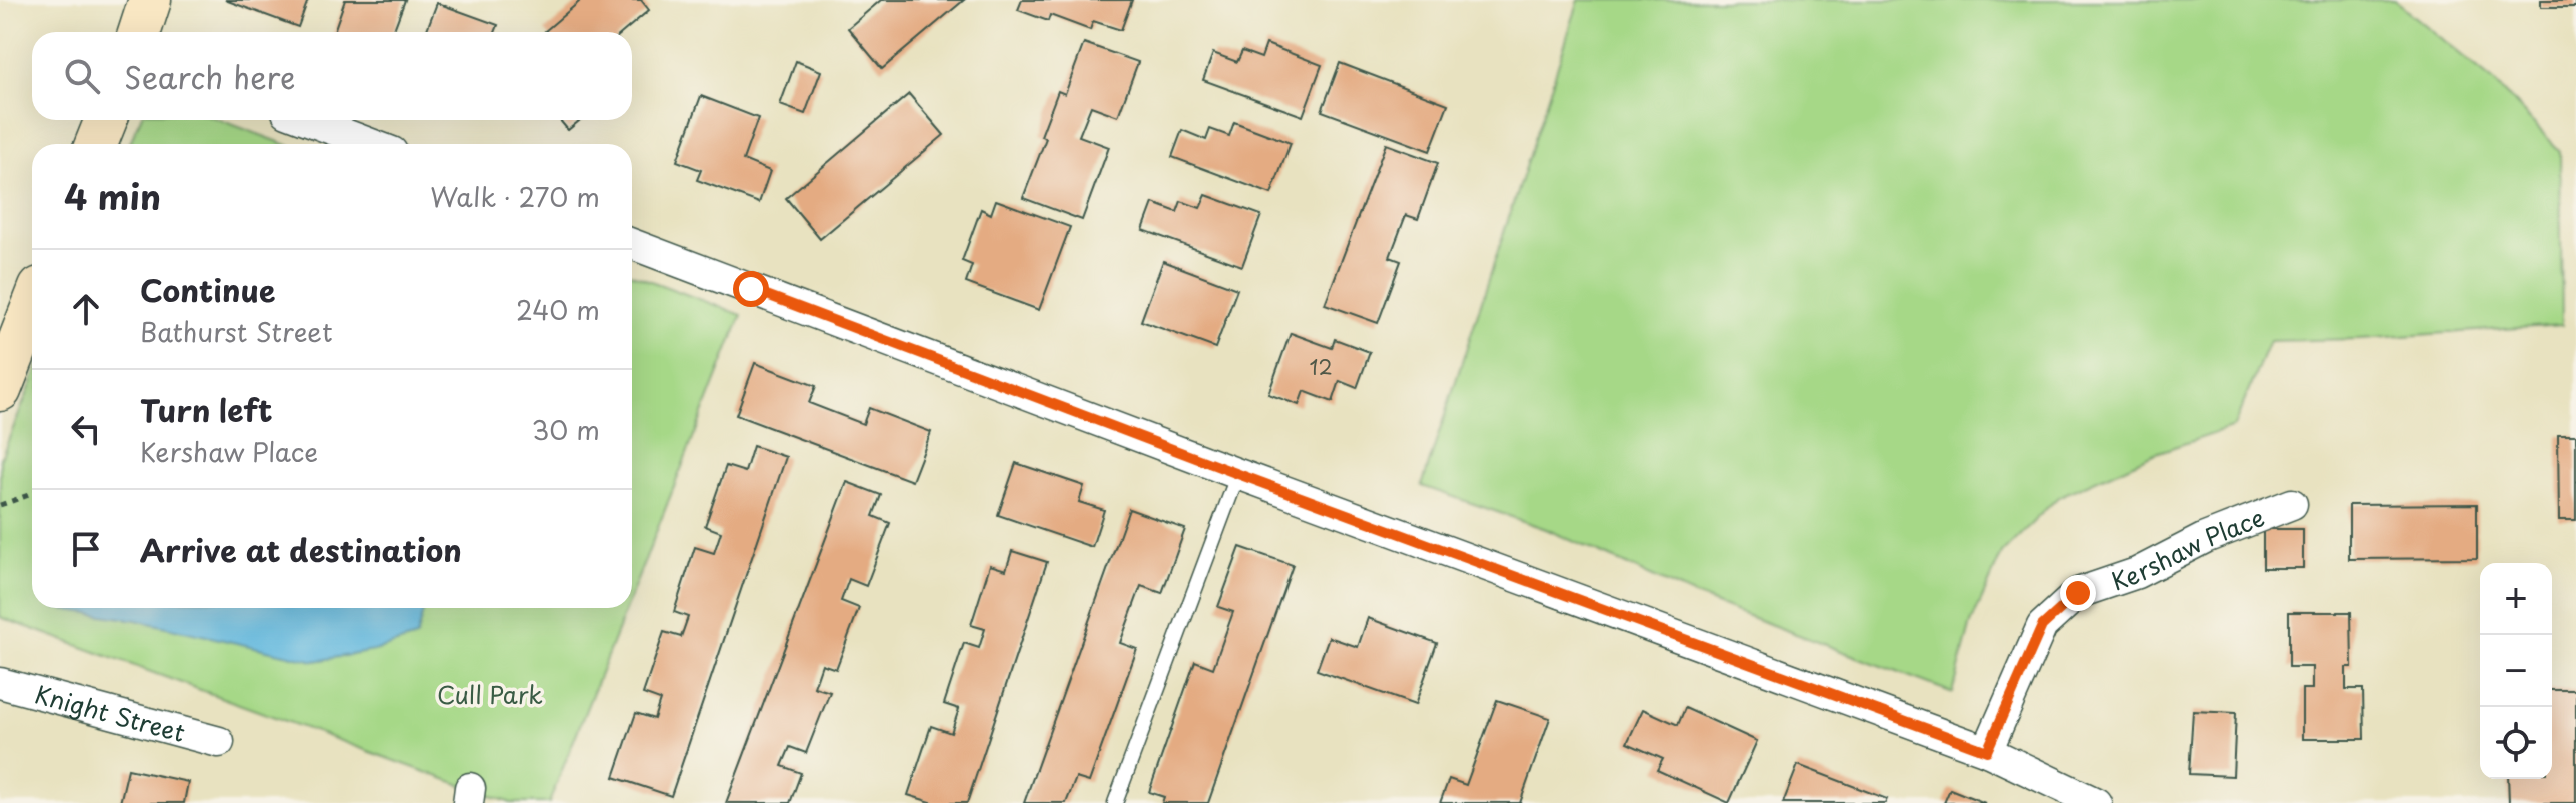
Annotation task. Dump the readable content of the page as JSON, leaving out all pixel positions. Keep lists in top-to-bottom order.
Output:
{
  "streets": {
    "street": ["Kershaw Place", "Knight Street"]
  },
  "parks": ["Cull Park"],
  "house_numbers": ["12"],
  "page": {
    "search": "Search here",
    "heading": ["4 min", "Walk · 270 m"],
    "list": [
      ["Continue", "Bathurst Street", "240 m"],
      ["Turn left", "Kershaw Place", "30 m"],
      "Arrive at destination"
    ],
    "map_buttons": ["+", "−"]
  }
}
